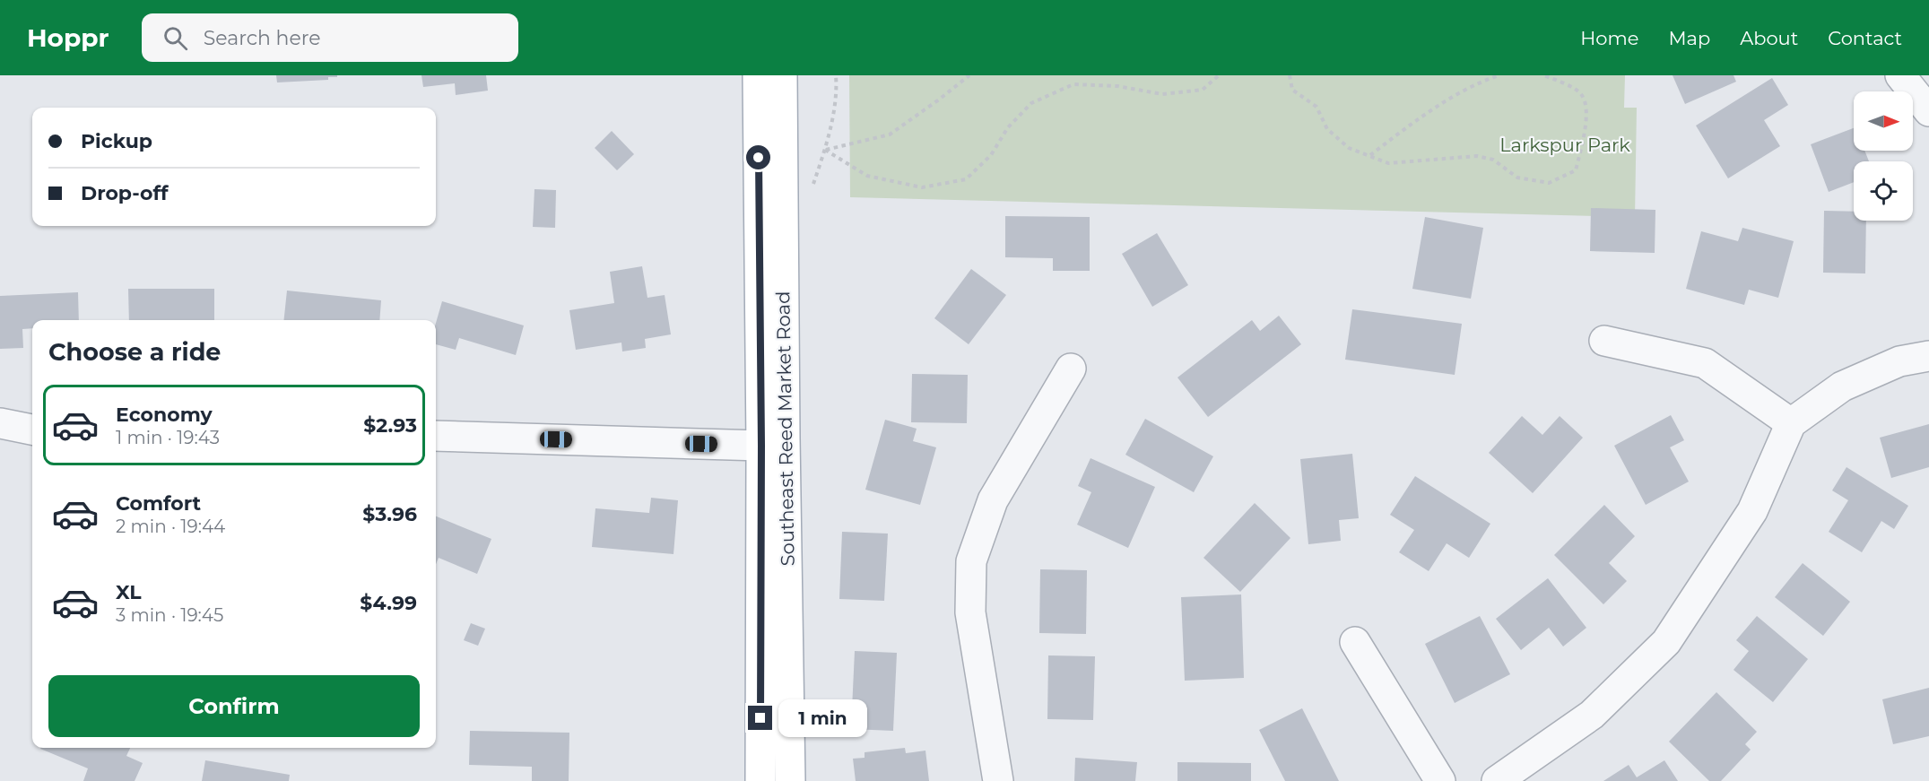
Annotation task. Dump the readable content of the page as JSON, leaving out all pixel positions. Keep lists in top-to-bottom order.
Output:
{
  "streets": {
    "main road": ["Southeast Reed Market Road"]
  },
  "parks": ["Larkspur Park"],
  "north": "right",
  "page": {
    "header": "Hoppr",
    "search": "Search here",
    "nav": [
      "Home",
      "Map",
      "About",
      "Contact"
    ],
    "banner": ["Pickup", "Drop-off"],
    "heading": "Choose a ride",
    "list": [
      {
        "name": "Economy",
        "note": "1 min · 19:43",
        "value": "$2.93"
      },
      {
        "name": "Comfort",
        "note": "2 min · 19:44",
        "value": "$3.96"
      },
      {
        "name": "XL",
        "note": "3 min · 19:45",
        "value": "$4.99"
      }
    ],
    "buttons": "Confirm",
    "bubble": "1 min"
  }
}
